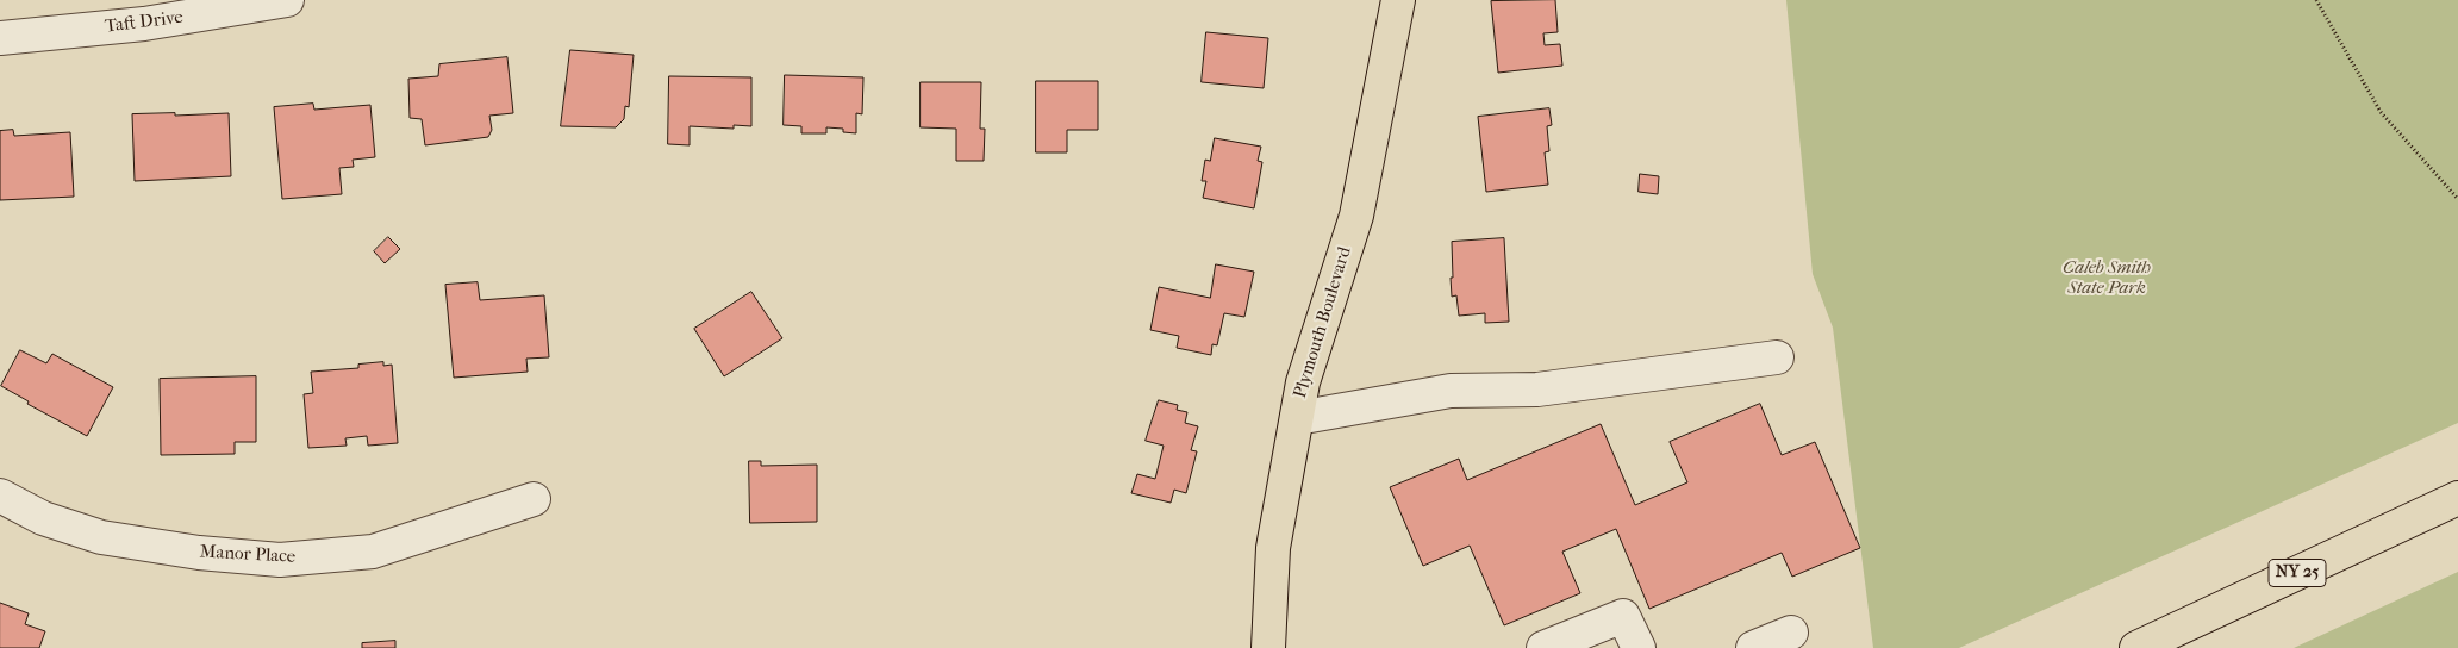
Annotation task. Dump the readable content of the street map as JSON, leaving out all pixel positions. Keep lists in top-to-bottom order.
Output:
{
  "streets": {
    "main road": ["Plymouth Boulevard", "NY 25"],
    "street": ["Taft Drive", "Manor Place"]
  },
  "parks": ["Caleb Smith State Park"]
}
